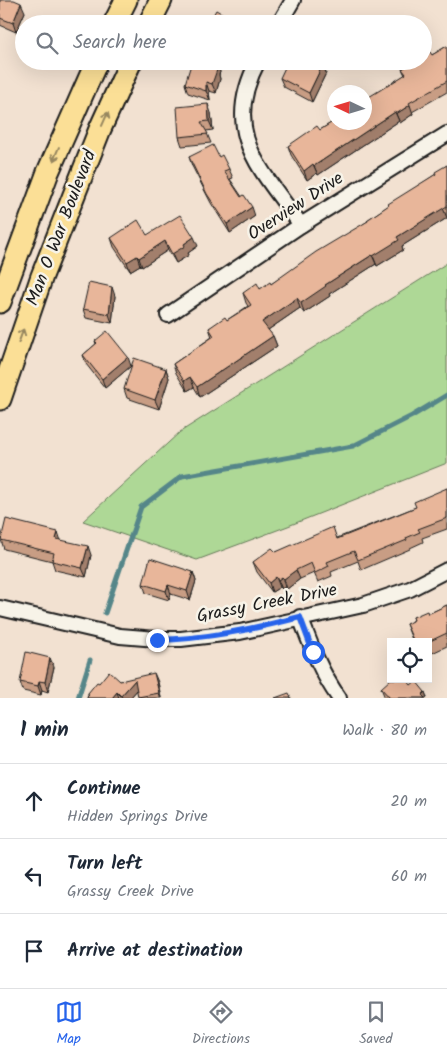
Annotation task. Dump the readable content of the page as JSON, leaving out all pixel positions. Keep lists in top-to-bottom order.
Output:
{
  "streets": {
    "main road": ["Man O War Boulevard"],
    "street": ["Overview Drive", "Grassy Creek Drive"]
  },
  "north": "left",
  "page": {
    "search": "Search here",
    "heading": ["1 min", "Walk · 80 m"],
    "list": [
      ["Continue", "Hidden Springs Drive", "20 m"],
      ["Turn left", "Grassy Creek Drive", "60 m"],
      "Arrive at destination"
    ],
    "nav": ["Map", "Directions", "Saved"]
  }
}
